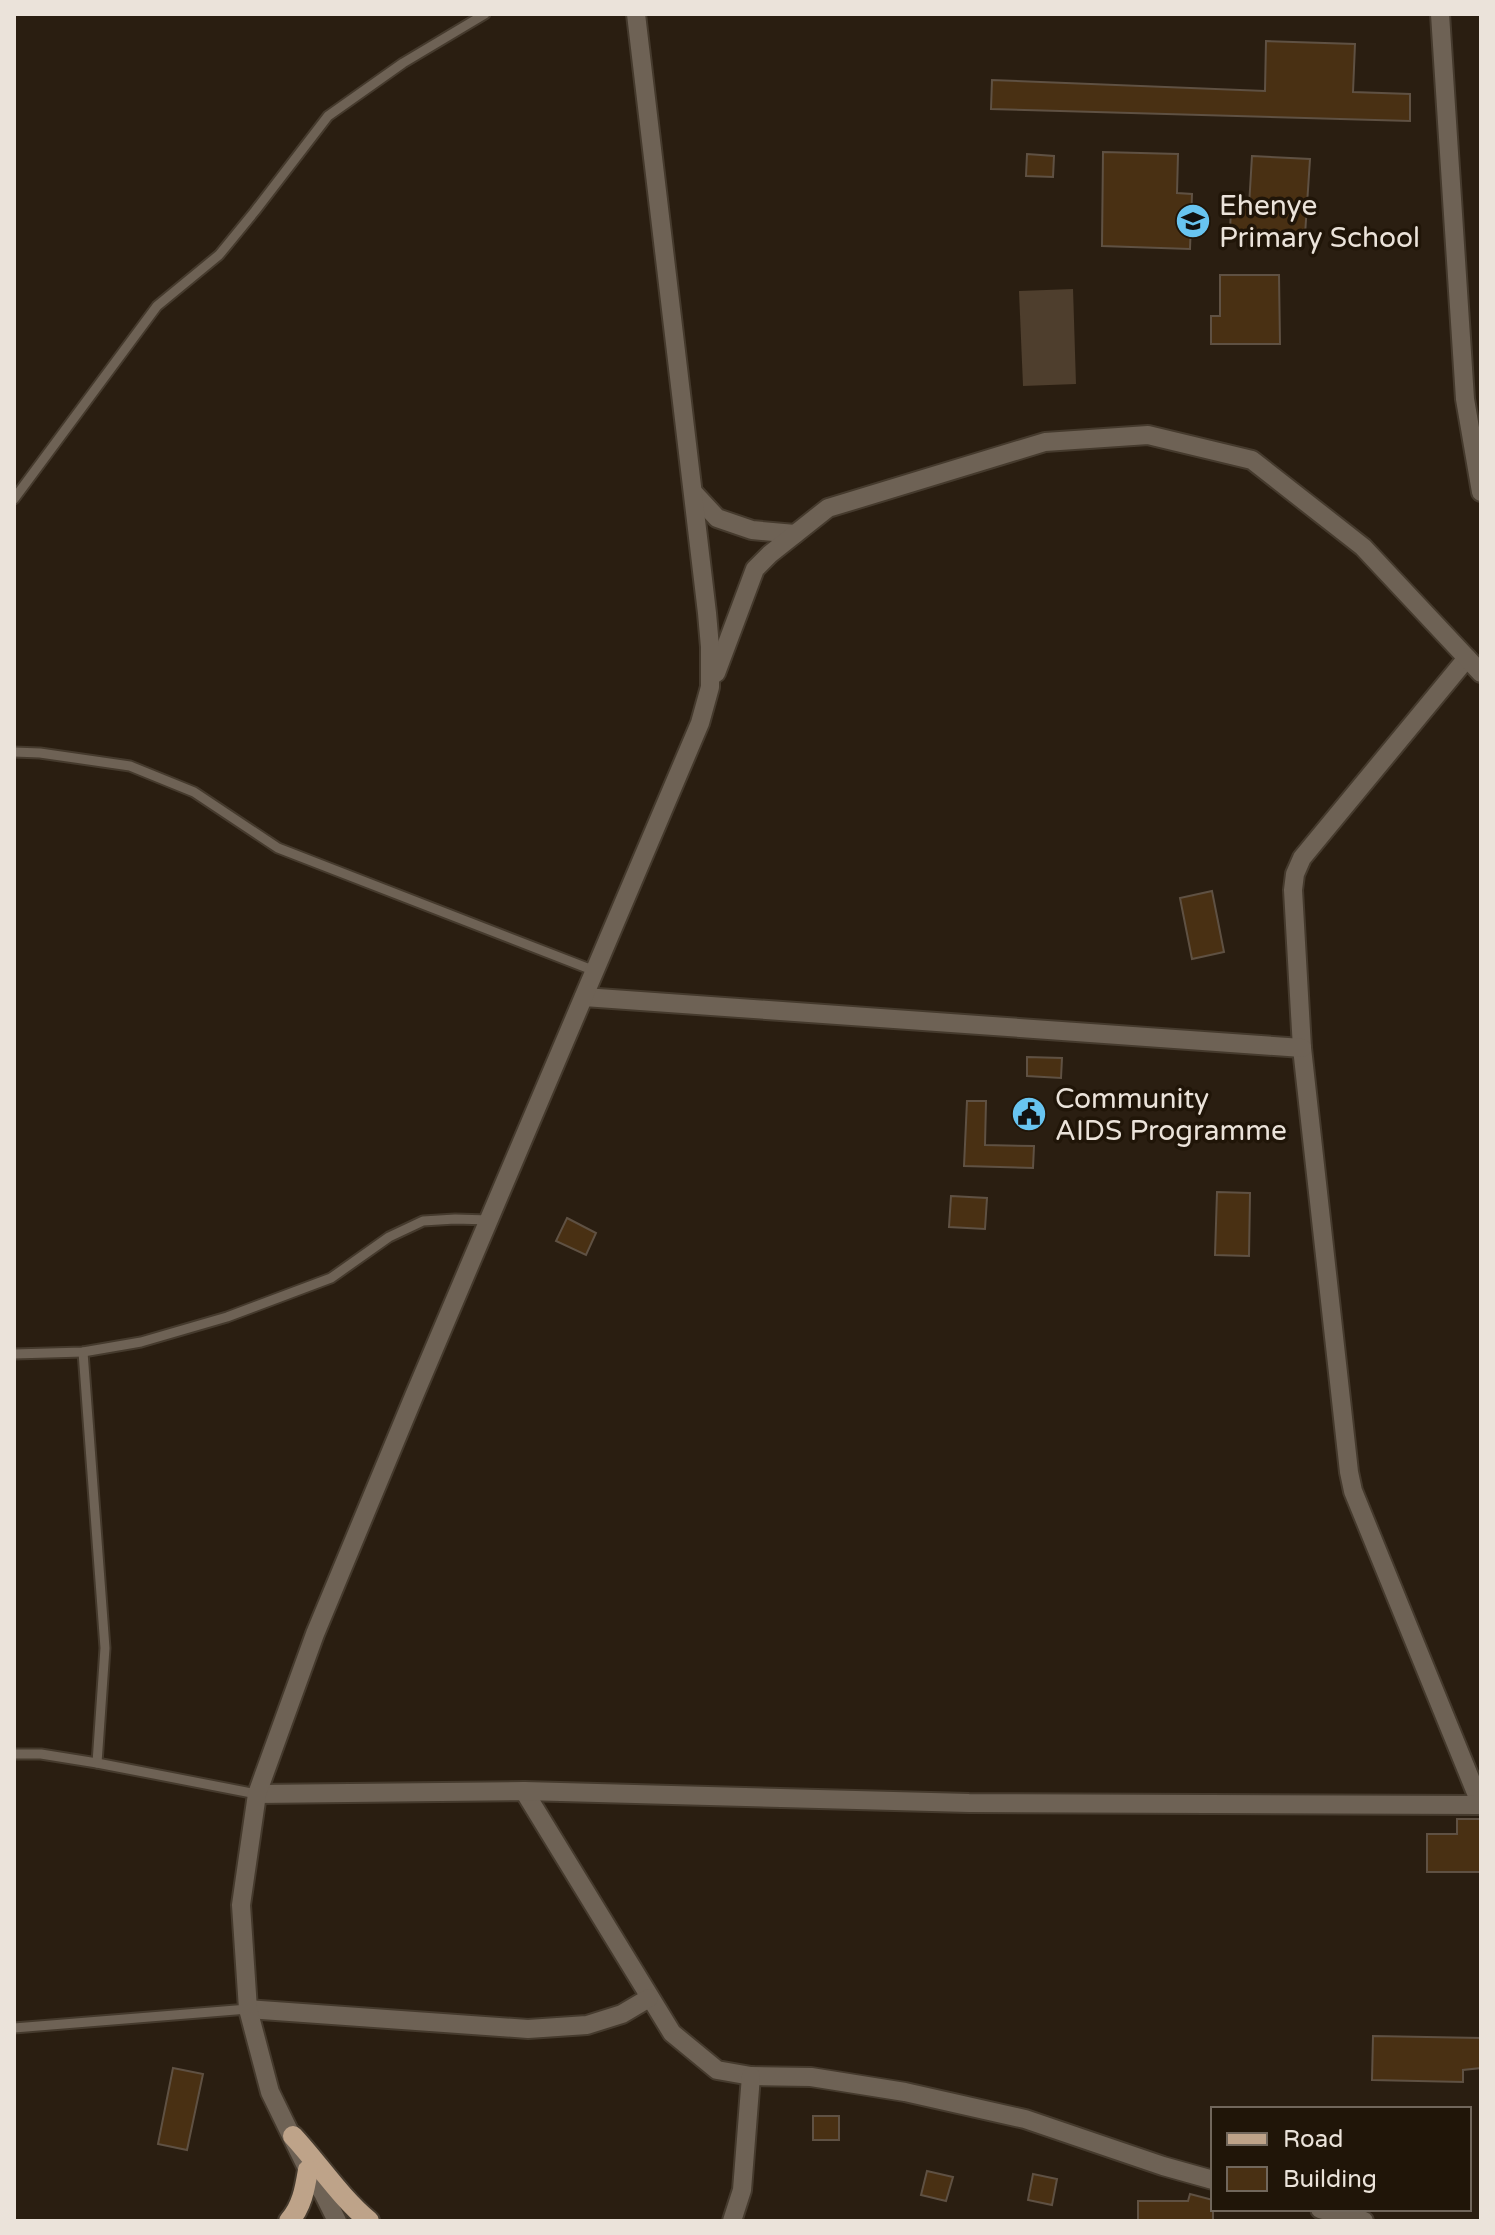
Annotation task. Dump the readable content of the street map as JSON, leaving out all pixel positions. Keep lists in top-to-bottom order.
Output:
{
  "places": {
    "school or university": ["Ehenye Primary School"],
    "public building": ["Community AIDS Programme"]
  },
  "legend": ["Road", "Building"]
}
